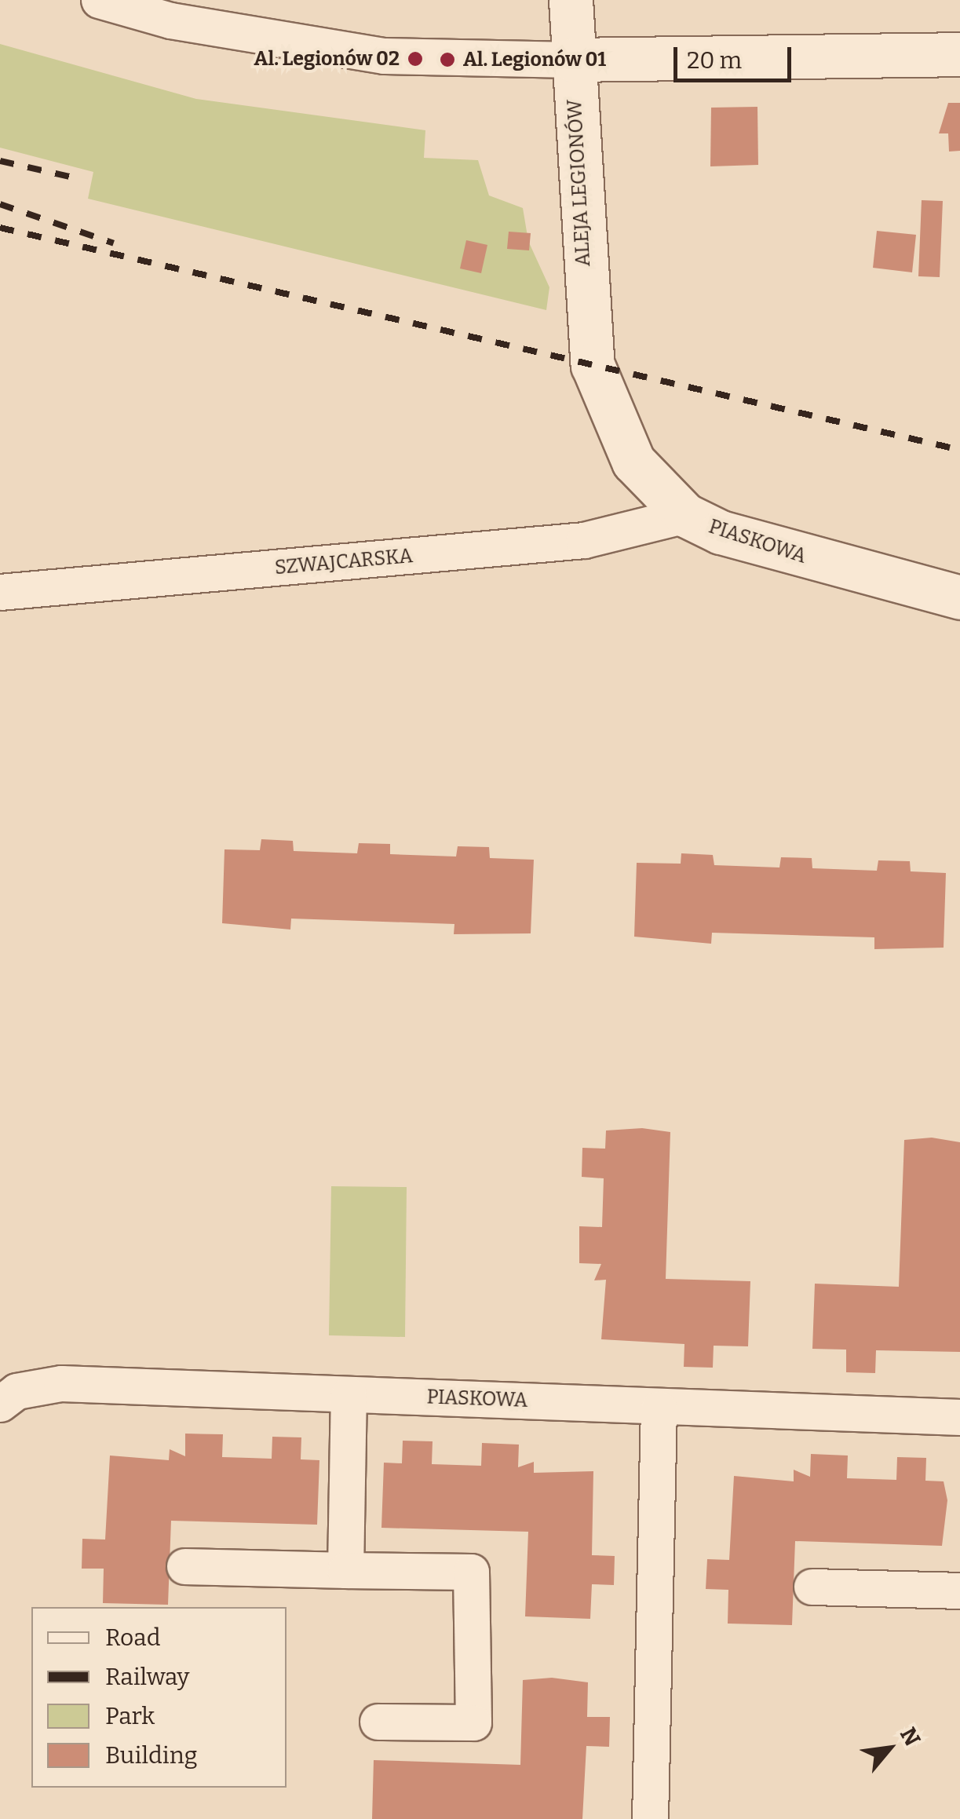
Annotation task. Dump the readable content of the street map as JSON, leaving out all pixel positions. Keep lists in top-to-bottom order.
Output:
{
  "streets": {
    "street": ["ALEJA LEGIONÓW", "PIASKOWA", "SZWAJCARSKA"]
  },
  "crossings": [
    ["ALEJA LEGIONÓW", "PIASKOWA"],
    ["PIASKOWA", "SZWAJCARSKA"]
  ],
  "places": ["Al. Legionów 02", "Al. Legionów 01"],
  "legend": [
    "Road",
    "Railway",
    "Park",
    "Building"
  ],
  "scale_bar": "20 m",
  "north": "top right"
}
